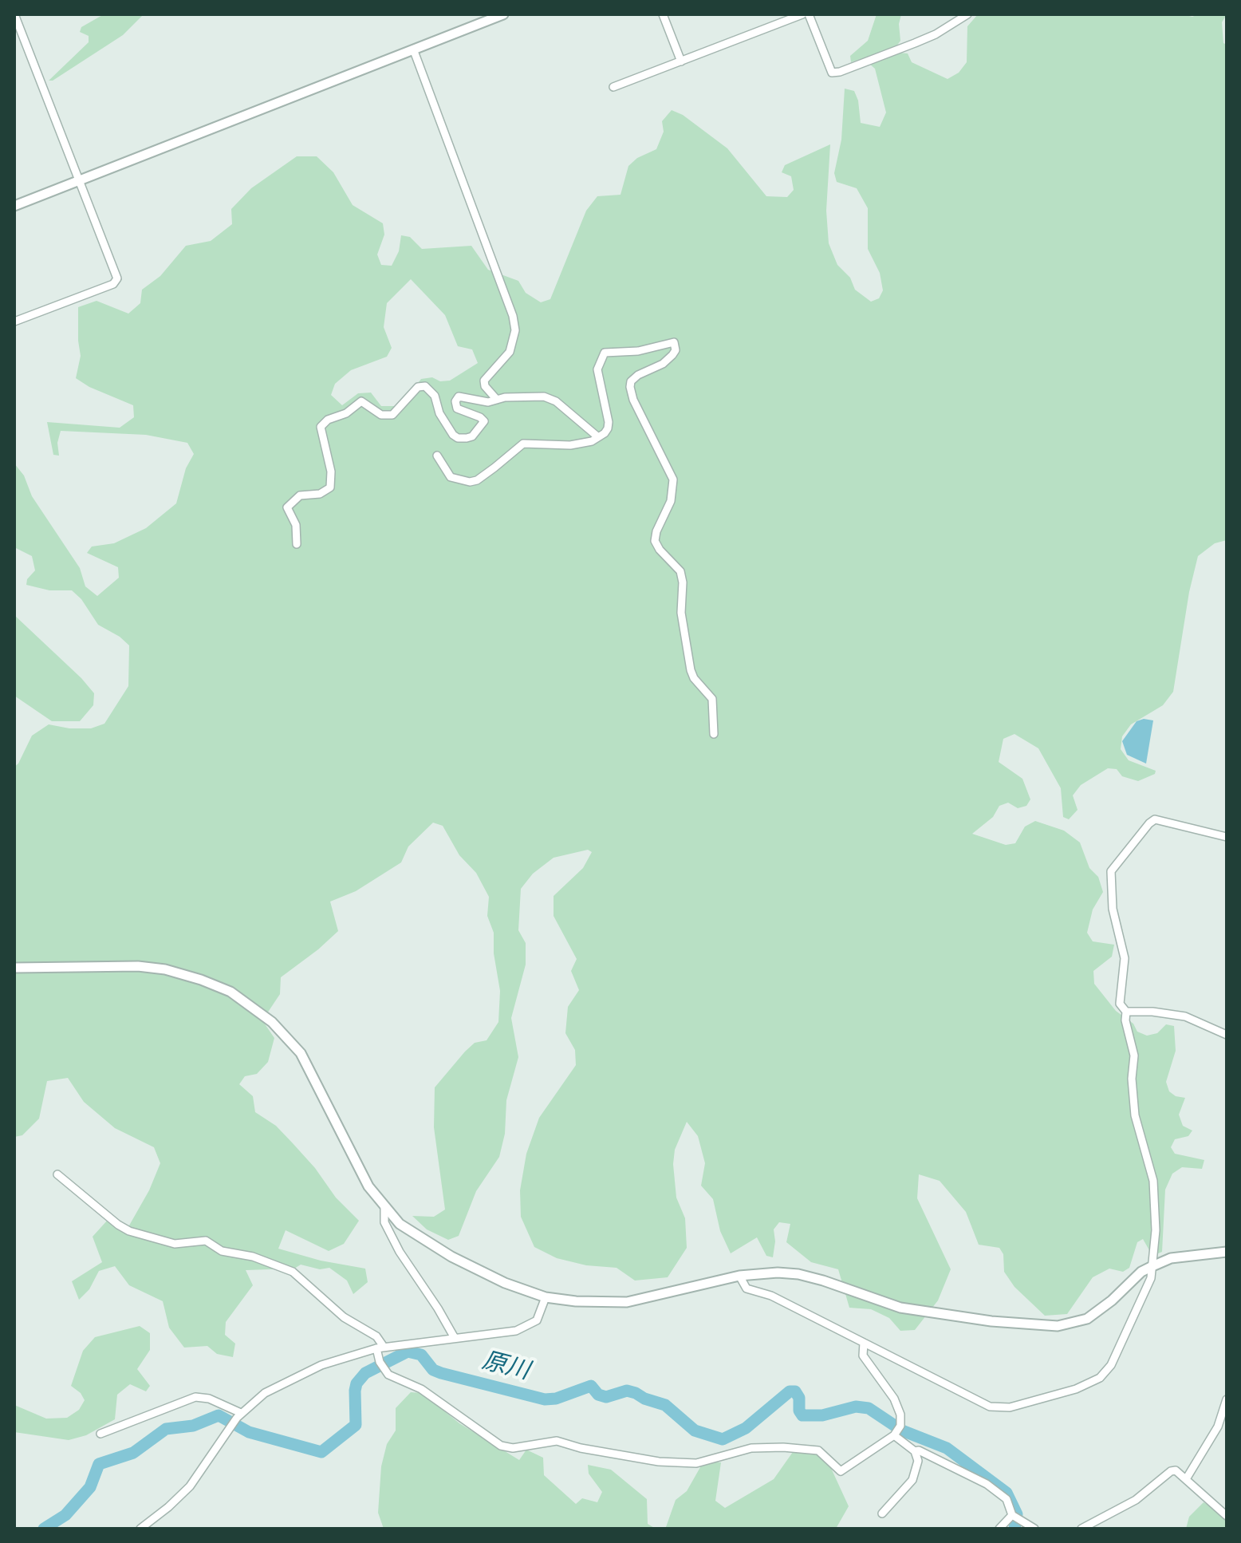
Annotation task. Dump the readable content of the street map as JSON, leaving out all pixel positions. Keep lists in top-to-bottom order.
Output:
{
  "water": ["原川"]
}
